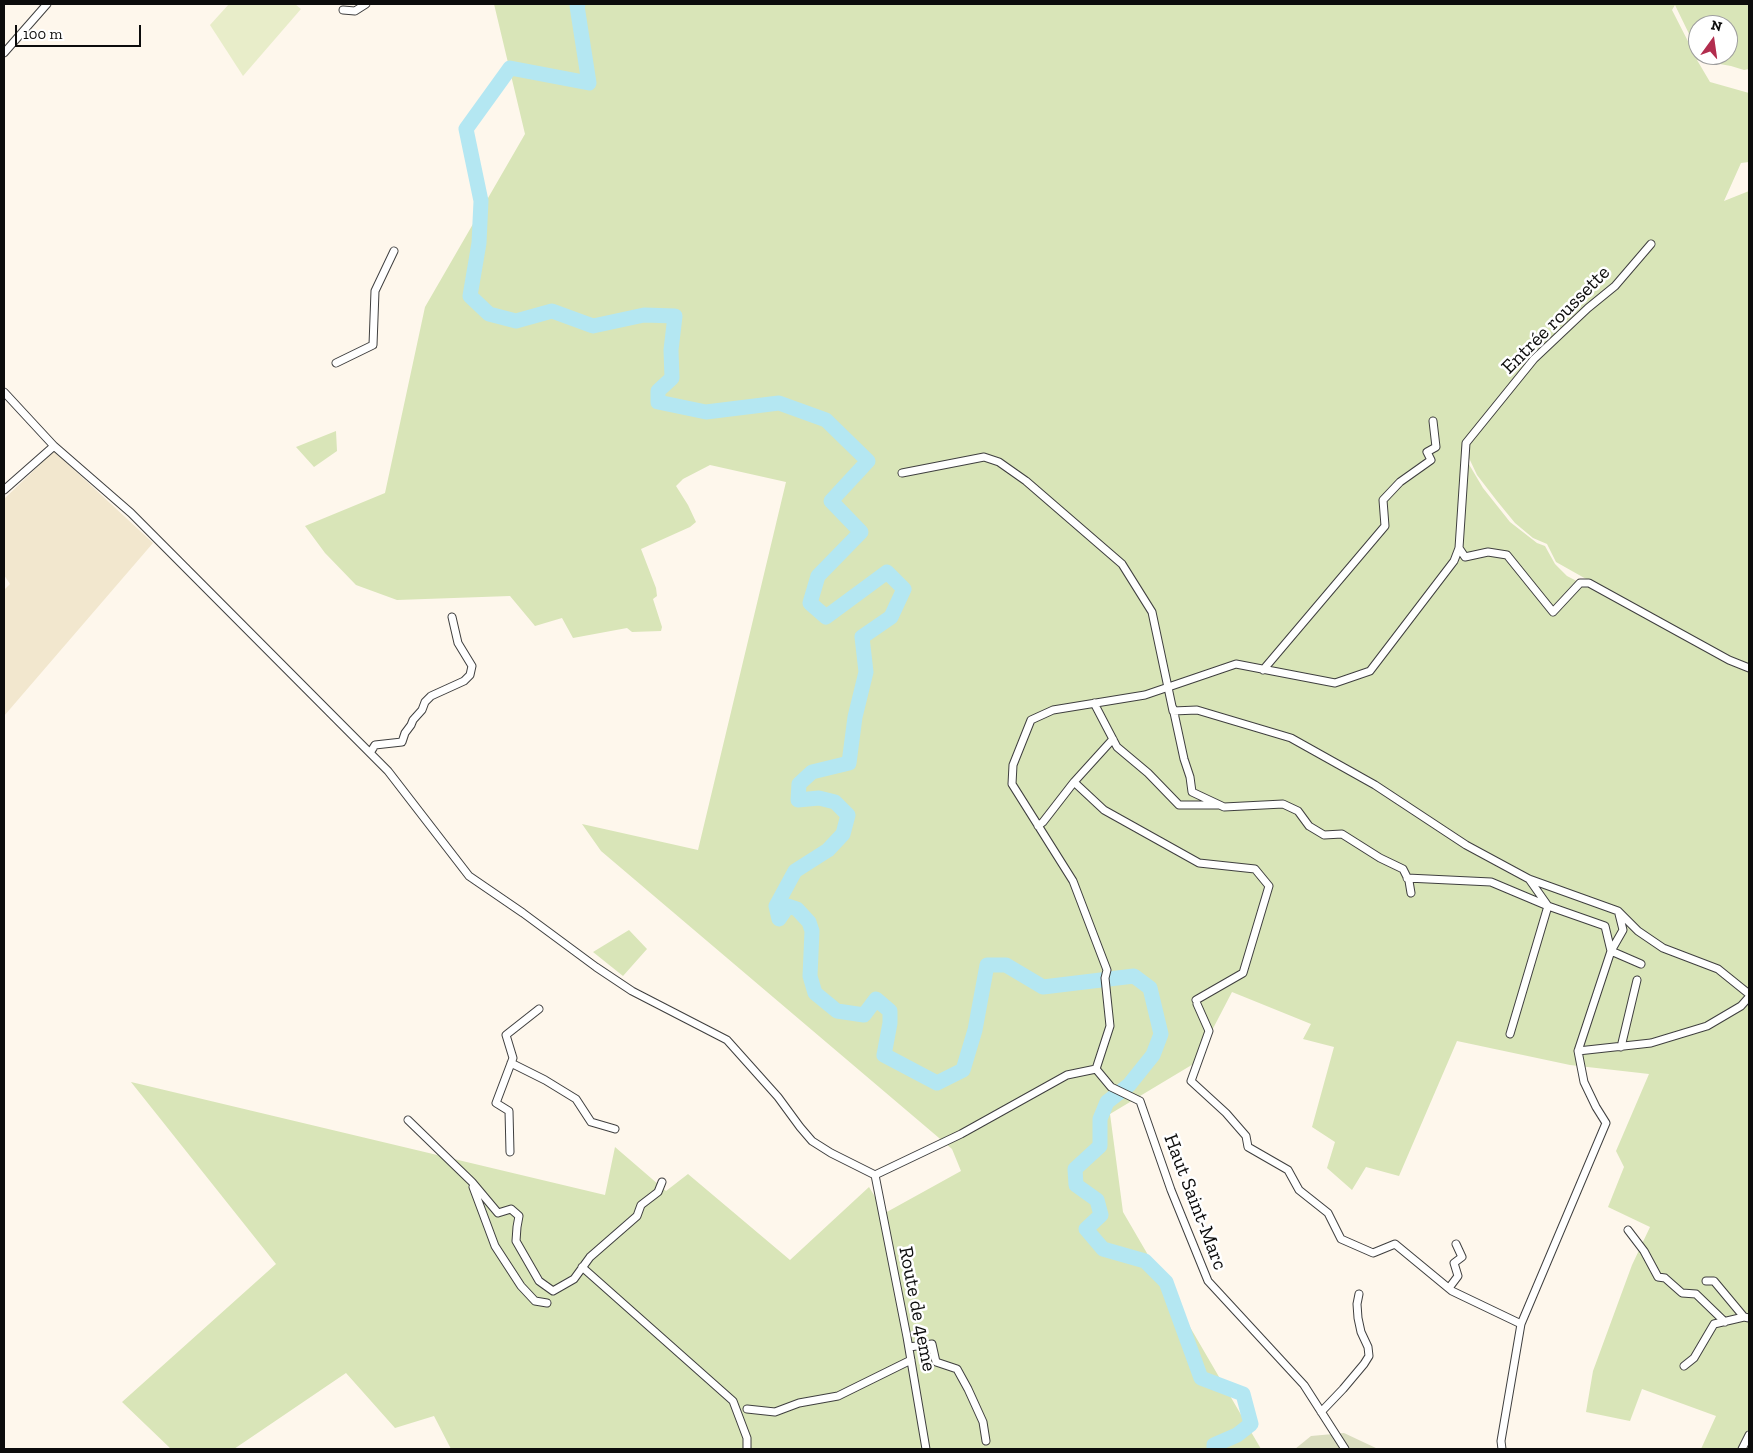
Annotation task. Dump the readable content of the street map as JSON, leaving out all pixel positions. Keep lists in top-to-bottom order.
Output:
{
  "streets": {
    "street": ["Entrée roussette", "Haut Saint-Marc", "Route de 4eme"]
  },
  "crossings": [
    ["Entrée roussette", "Haut Saint-Marc"]
  ],
  "scale_bar": "100 m",
  "north": "top"
}
